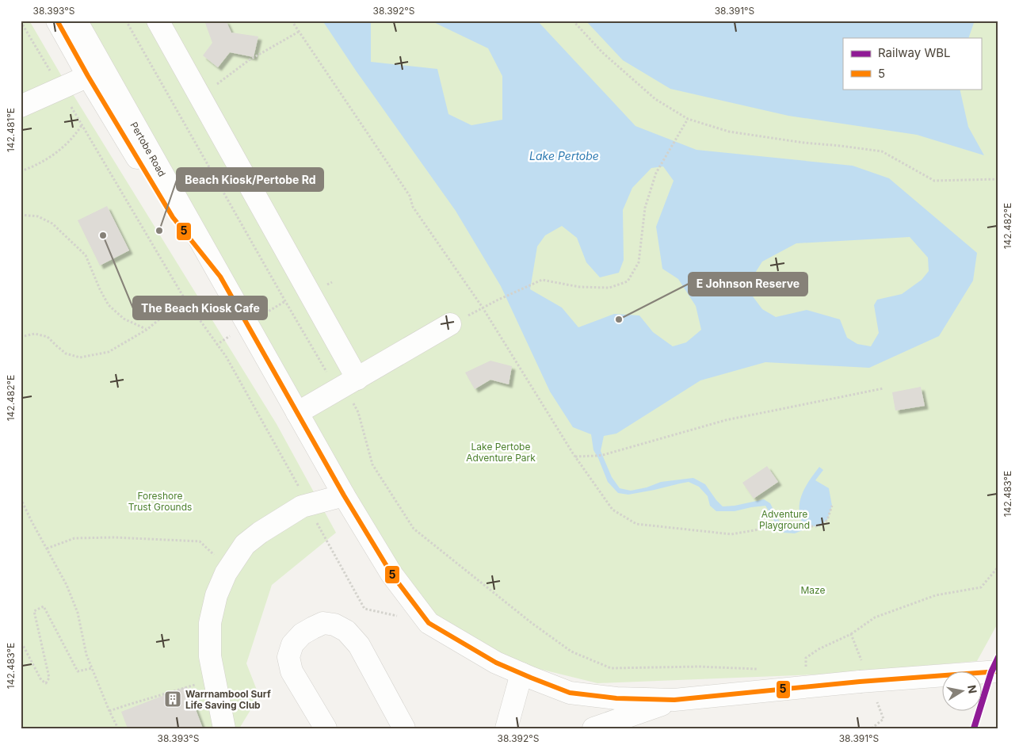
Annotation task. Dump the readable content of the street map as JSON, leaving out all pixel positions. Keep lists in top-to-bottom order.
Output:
{
  "streets": {
    "street": ["Pertobe Road"]
  },
  "water": ["Lake Pertobe"],
  "parks": [
    "Lake Pertobe Adventure Park",
    "Foreshore Trust Grounds",
    "Adventure Playground",
    "Maze"
  ],
  "places": {
    "other": ["Beach Kiosk/Pertobe Rd", "The Beach Kiosk Cafe", "E Johnson Reserve"],
    "building": ["Warrnambool Surf Life Saving Club"]
  },
  "lines": ["transit line 5", "rail line WBL"],
  "legend": ["Railway WBL", "5"],
  "north": "right",
  "coordinates": [
    "38.393°S",
    "38.392°S",
    "38.391°S",
    "142.481°E",
    "142.482°E",
    "142.483°E"
  ]
}
